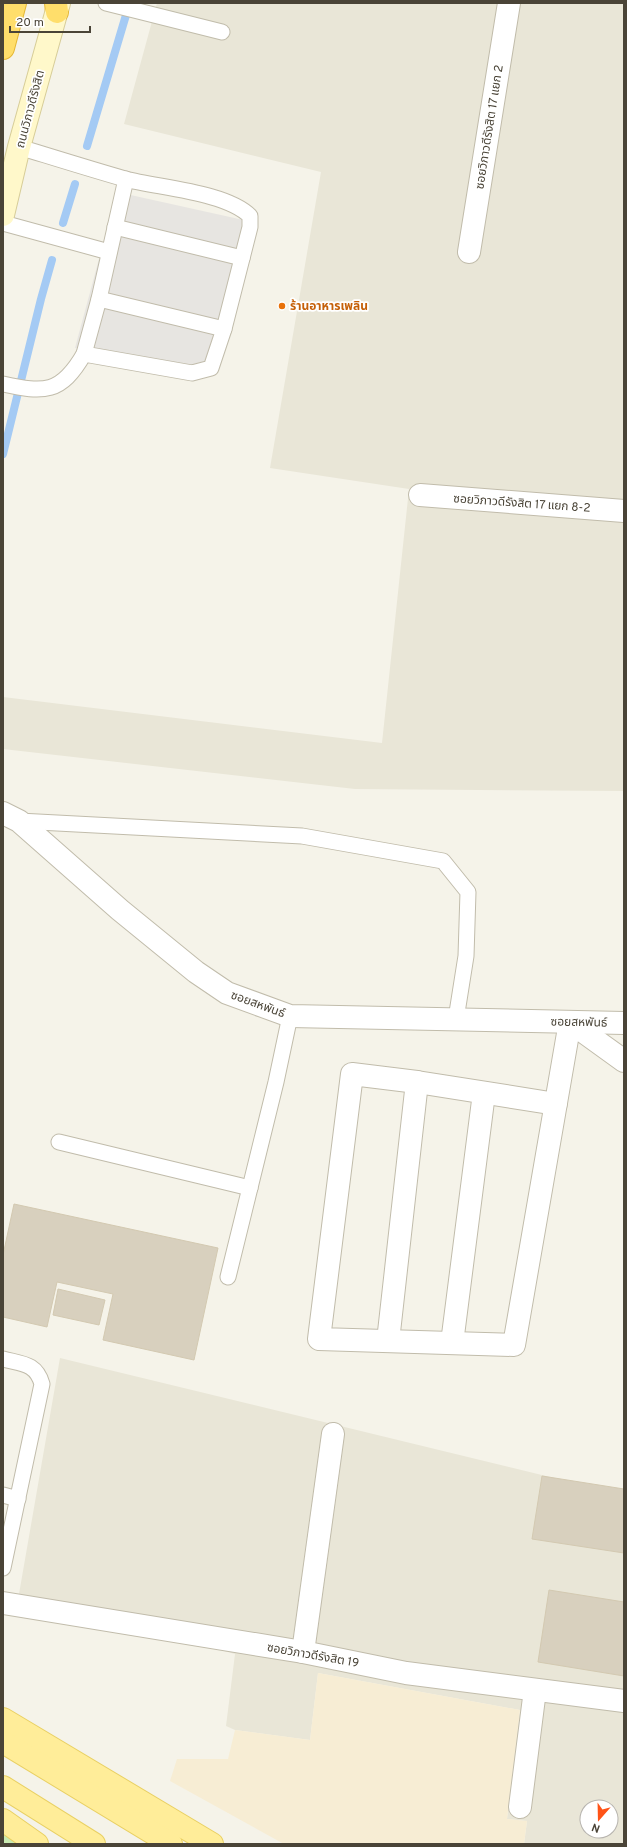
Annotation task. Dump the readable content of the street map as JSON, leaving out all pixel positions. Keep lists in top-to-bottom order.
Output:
{
  "streets": {
    "main road": ["ถนนวิภาวดีรังสิต"],
    "street": [
      "ซอยวิภาวดีรังสิต 17 แยก 2",
      "ซอยวิภาวดีรังสิต 17 แยก 8-2",
      "ซอยสหพันธ์",
      "ซอยวิภาวดีรังสิต 19"
    ]
  },
  "places": ["ร้านอาหารเพลิน"],
  "scale_bar": "20 m",
  "north": "bottom"
}
